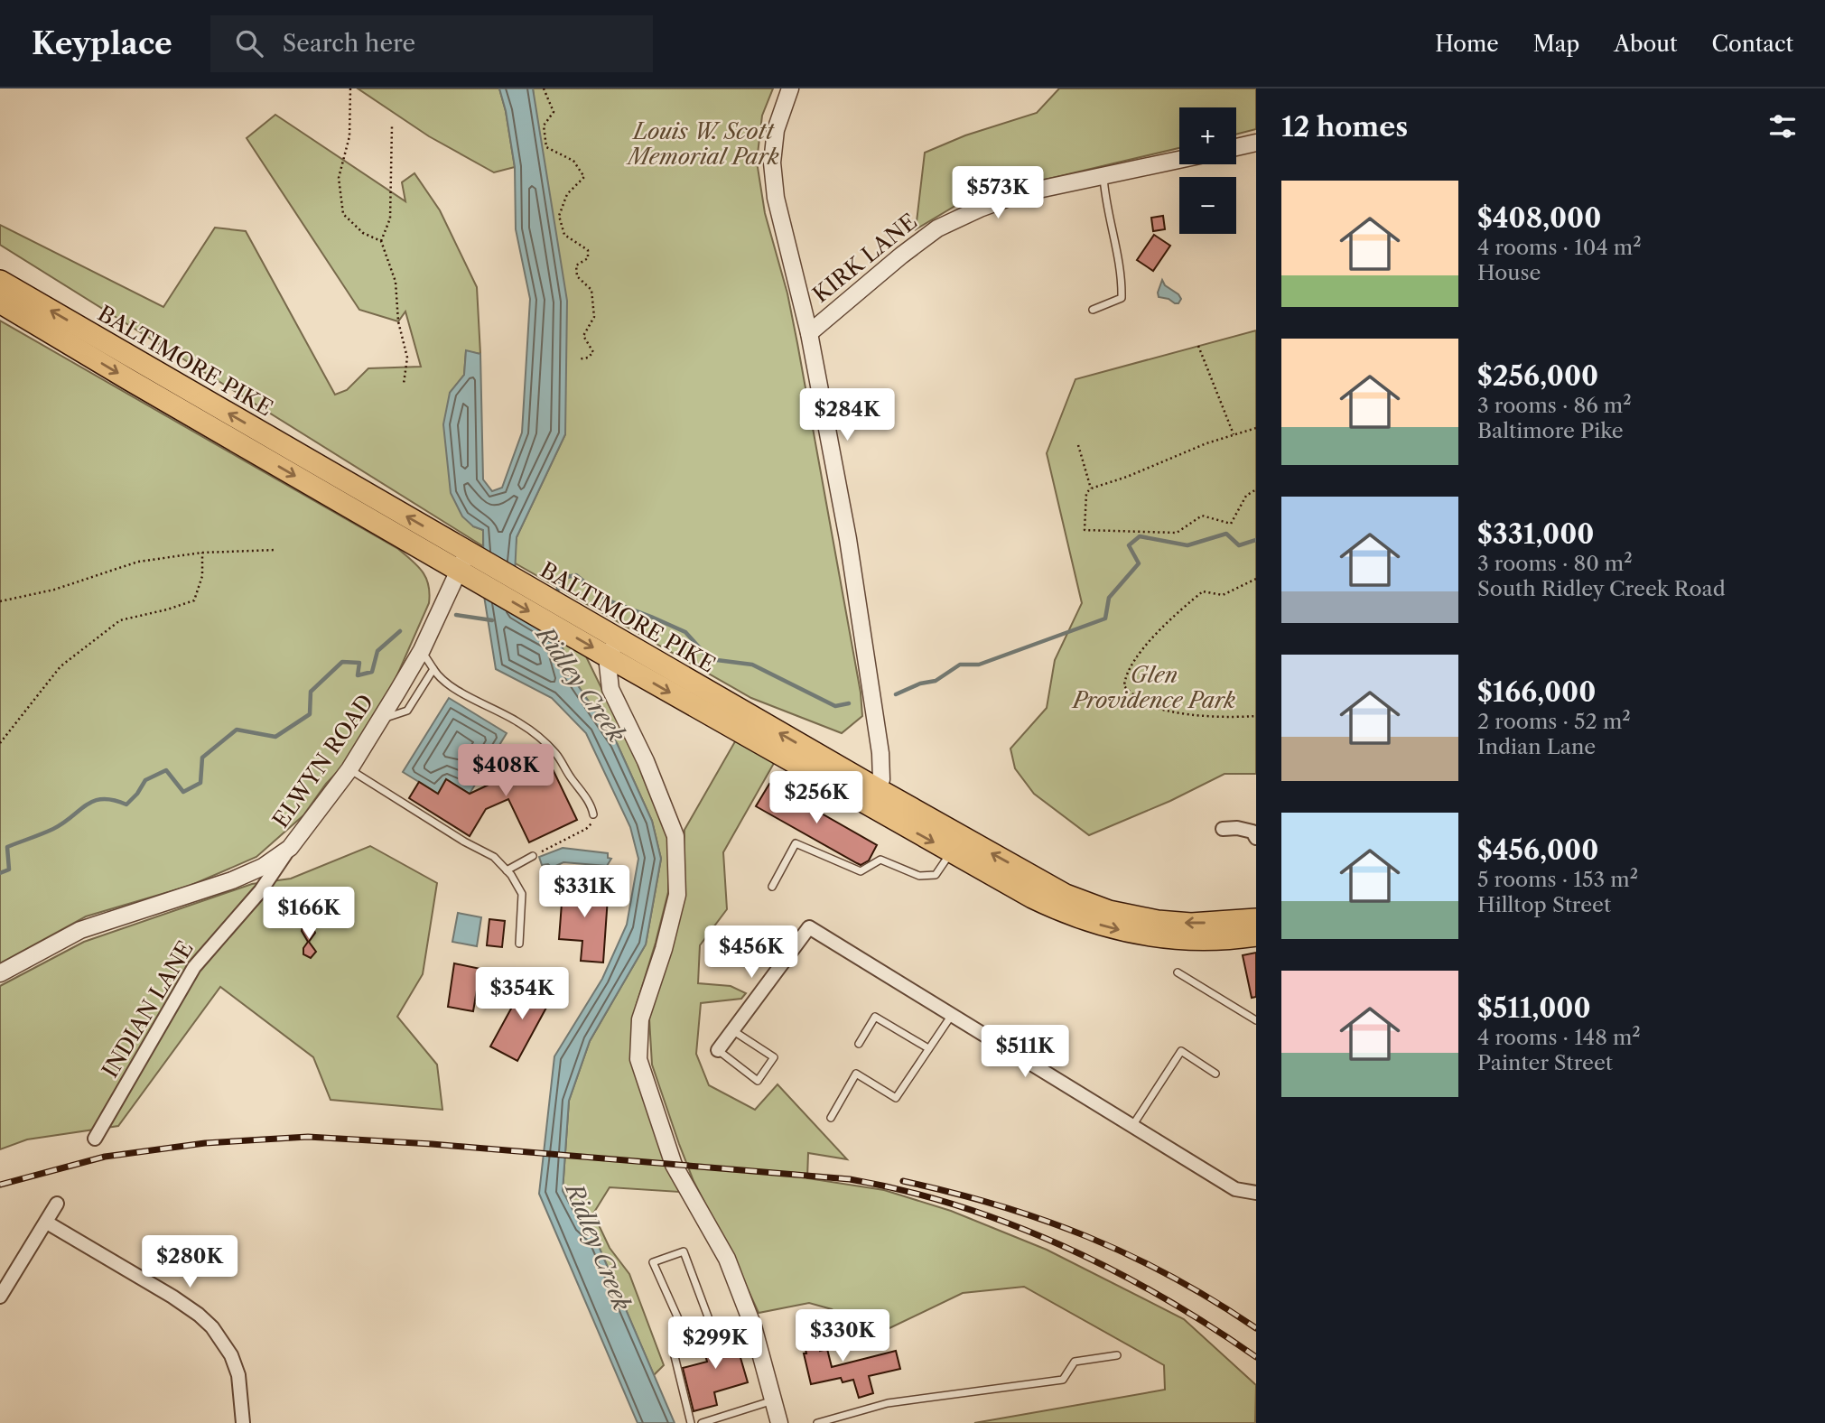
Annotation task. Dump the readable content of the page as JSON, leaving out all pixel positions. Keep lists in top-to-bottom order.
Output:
{
  "streets": {
    "main road": ["BALTIMORE PIKE"],
    "street": ["KIRK LANE", "ELWYN ROAD", "INDIAN LANE"]
  },
  "crossings": [
    ["BALTIMORE PIKE", "ELWYN ROAD"],
    ["ELWYN ROAD", "INDIAN LANE"]
  ],
  "water": ["Ridley Creek"],
  "parks": ["Louis W. Scott Memorial Park", "Glen Providence Park"],
  "page": {
    "header": "Keyplace",
    "search": "Search here",
    "nav": [
      "Home",
      "Map",
      "About",
      "Contact"
    ],
    "heading": "12 homes",
    "map_buttons": ["+", "−"],
    "list": [
      {
        "name": "$408,000",
        "note": "4 rooms · 104 m² · House"
      },
      {
        "name": "$256,000",
        "note": "3 rooms · 86 m² · Baltimore Pike"
      },
      {
        "name": "$331,000",
        "note": "3 rooms · 80 m² · South Ridley Creek Road"
      },
      {
        "name": "$166,000",
        "note": "2 rooms · 52 m² · Indian Lane"
      },
      {
        "name": "$456,000",
        "note": "5 rooms · 153 m² · Hilltop Street"
      },
      {
        "name": "$511,000",
        "note": "4 rooms · 148 m² · Painter Street"
      }
    ],
    "price": [
      "$573K",
      "$284K",
      "$408K",
      "$256K",
      "$331K",
      "$166K",
      "$456K",
      "$354K",
      "$511K",
      "$280K",
      "$330K",
      "$299K"
    ]
  }
}
